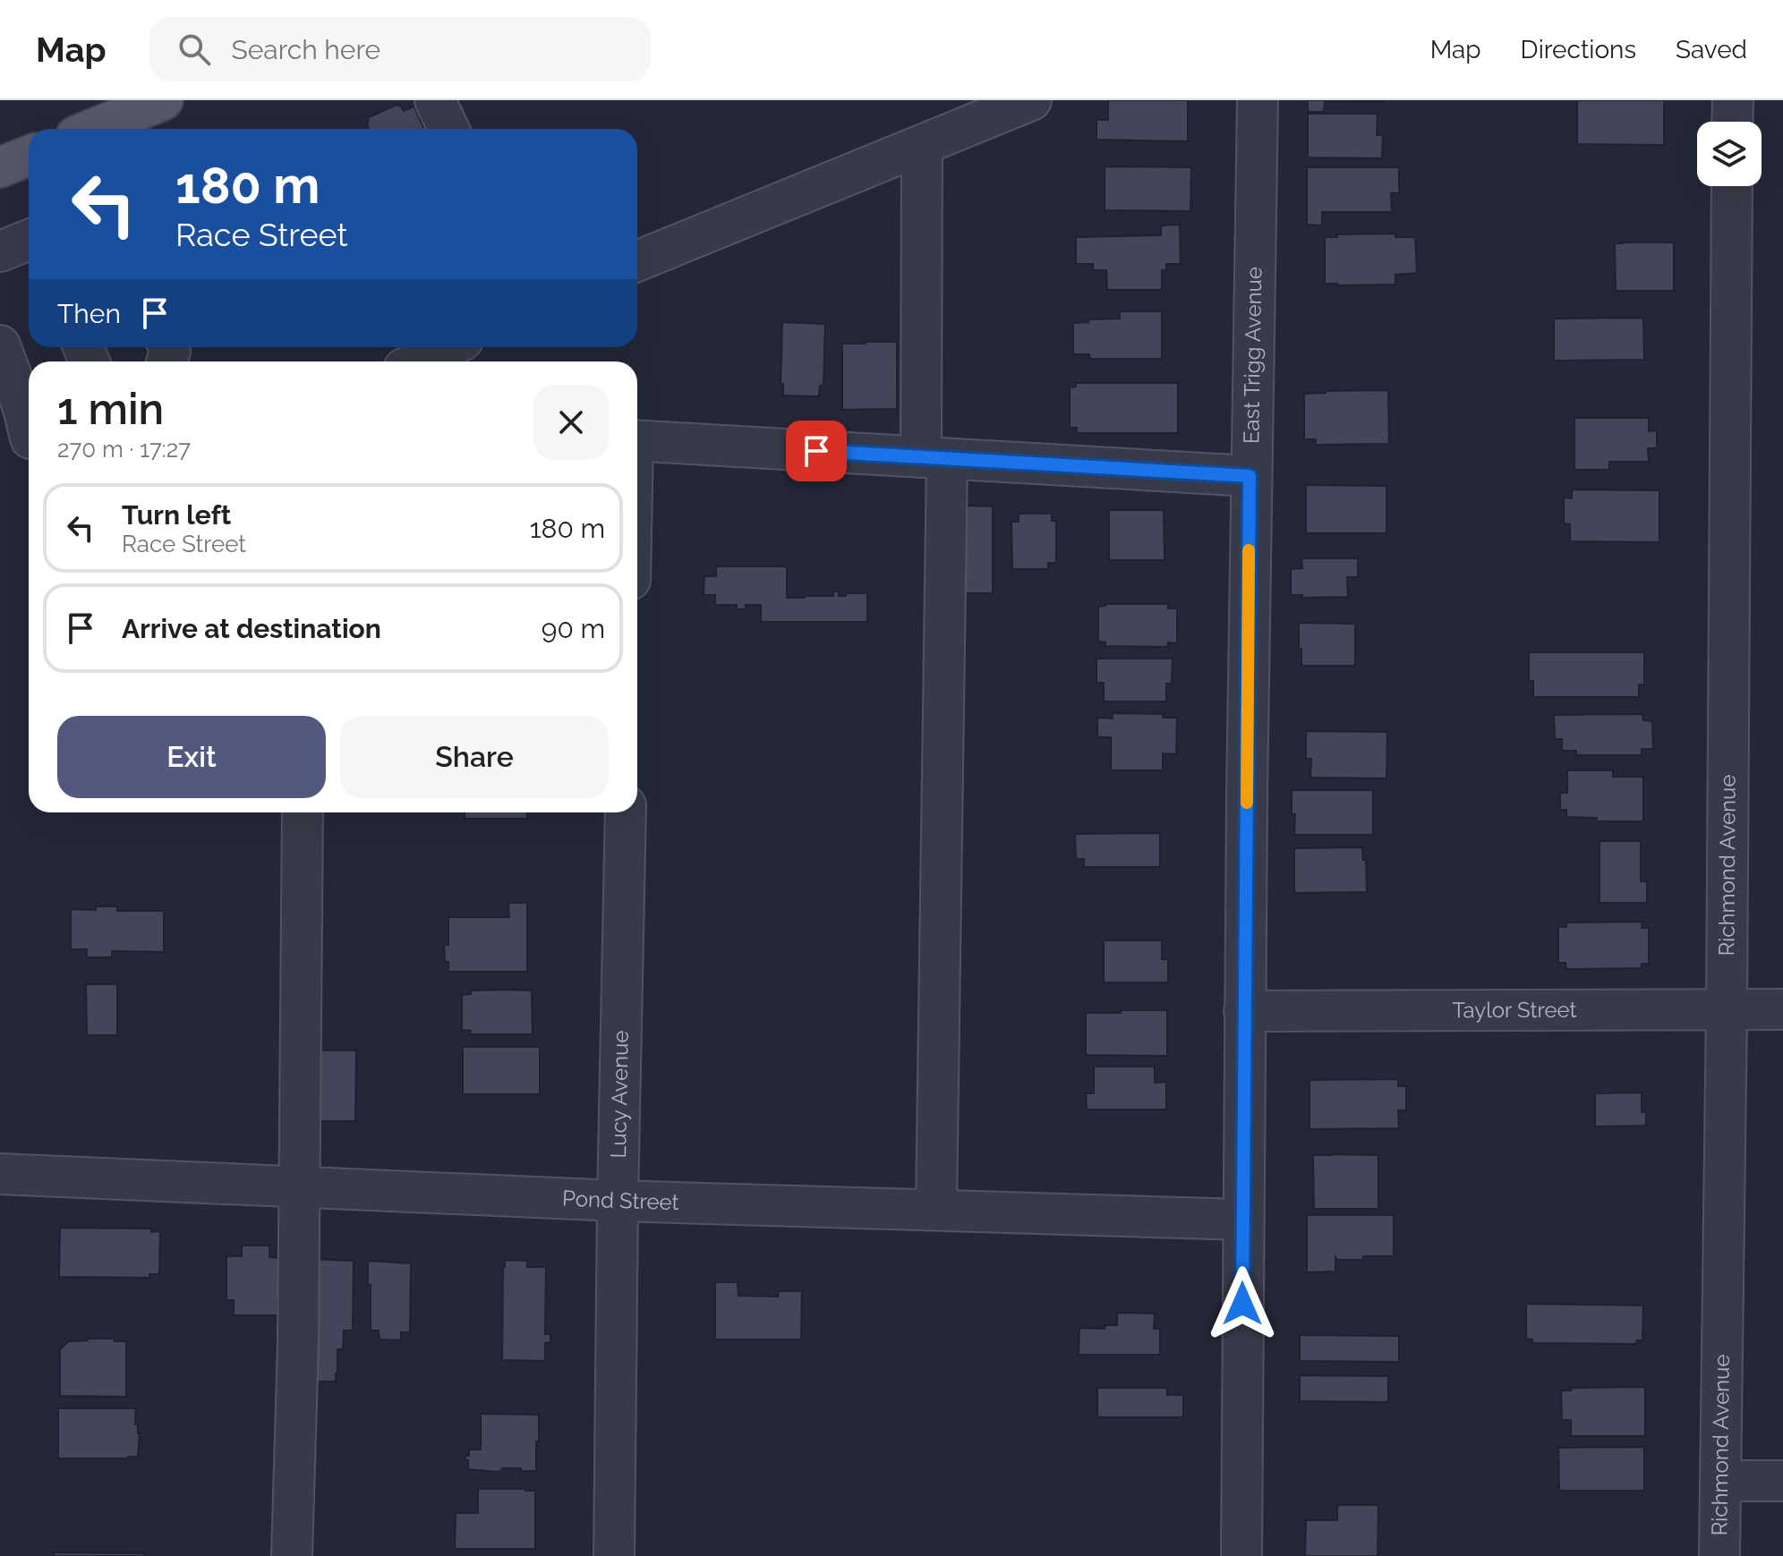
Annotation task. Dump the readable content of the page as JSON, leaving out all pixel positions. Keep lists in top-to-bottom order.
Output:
{
  "streets": {
    "street": [
      "East Trigg Avenue",
      "Richmond Avenue",
      "Taylor Street",
      "Lucy Avenue",
      "Pond Street"
    ]
  },
  "crossings": [
    ["East Trigg Avenue", "Taylor Street"],
    ["East Trigg Avenue", "Pond Street"],
    ["Richmond Avenue", "Taylor Street"],
    ["Lucy Avenue", "Pond Street"]
  ],
  "page": {
    "header": "Map",
    "search": "Search here",
    "nav": ["Map", "Directions", "Saved"],
    "turn": ["180 m", "Race Street"],
    "then": "Then",
    "heading": ["1 min", "270 m · 17:27"],
    "list": [
      {
        "name": "Turn left",
        "note": "Race Street",
        "value": "180 m"
      },
      {
        "name": "Arrive at destination",
        "value": "90 m"
      }
    ],
    "buttons": ["Exit", "Share"]
  }
}
